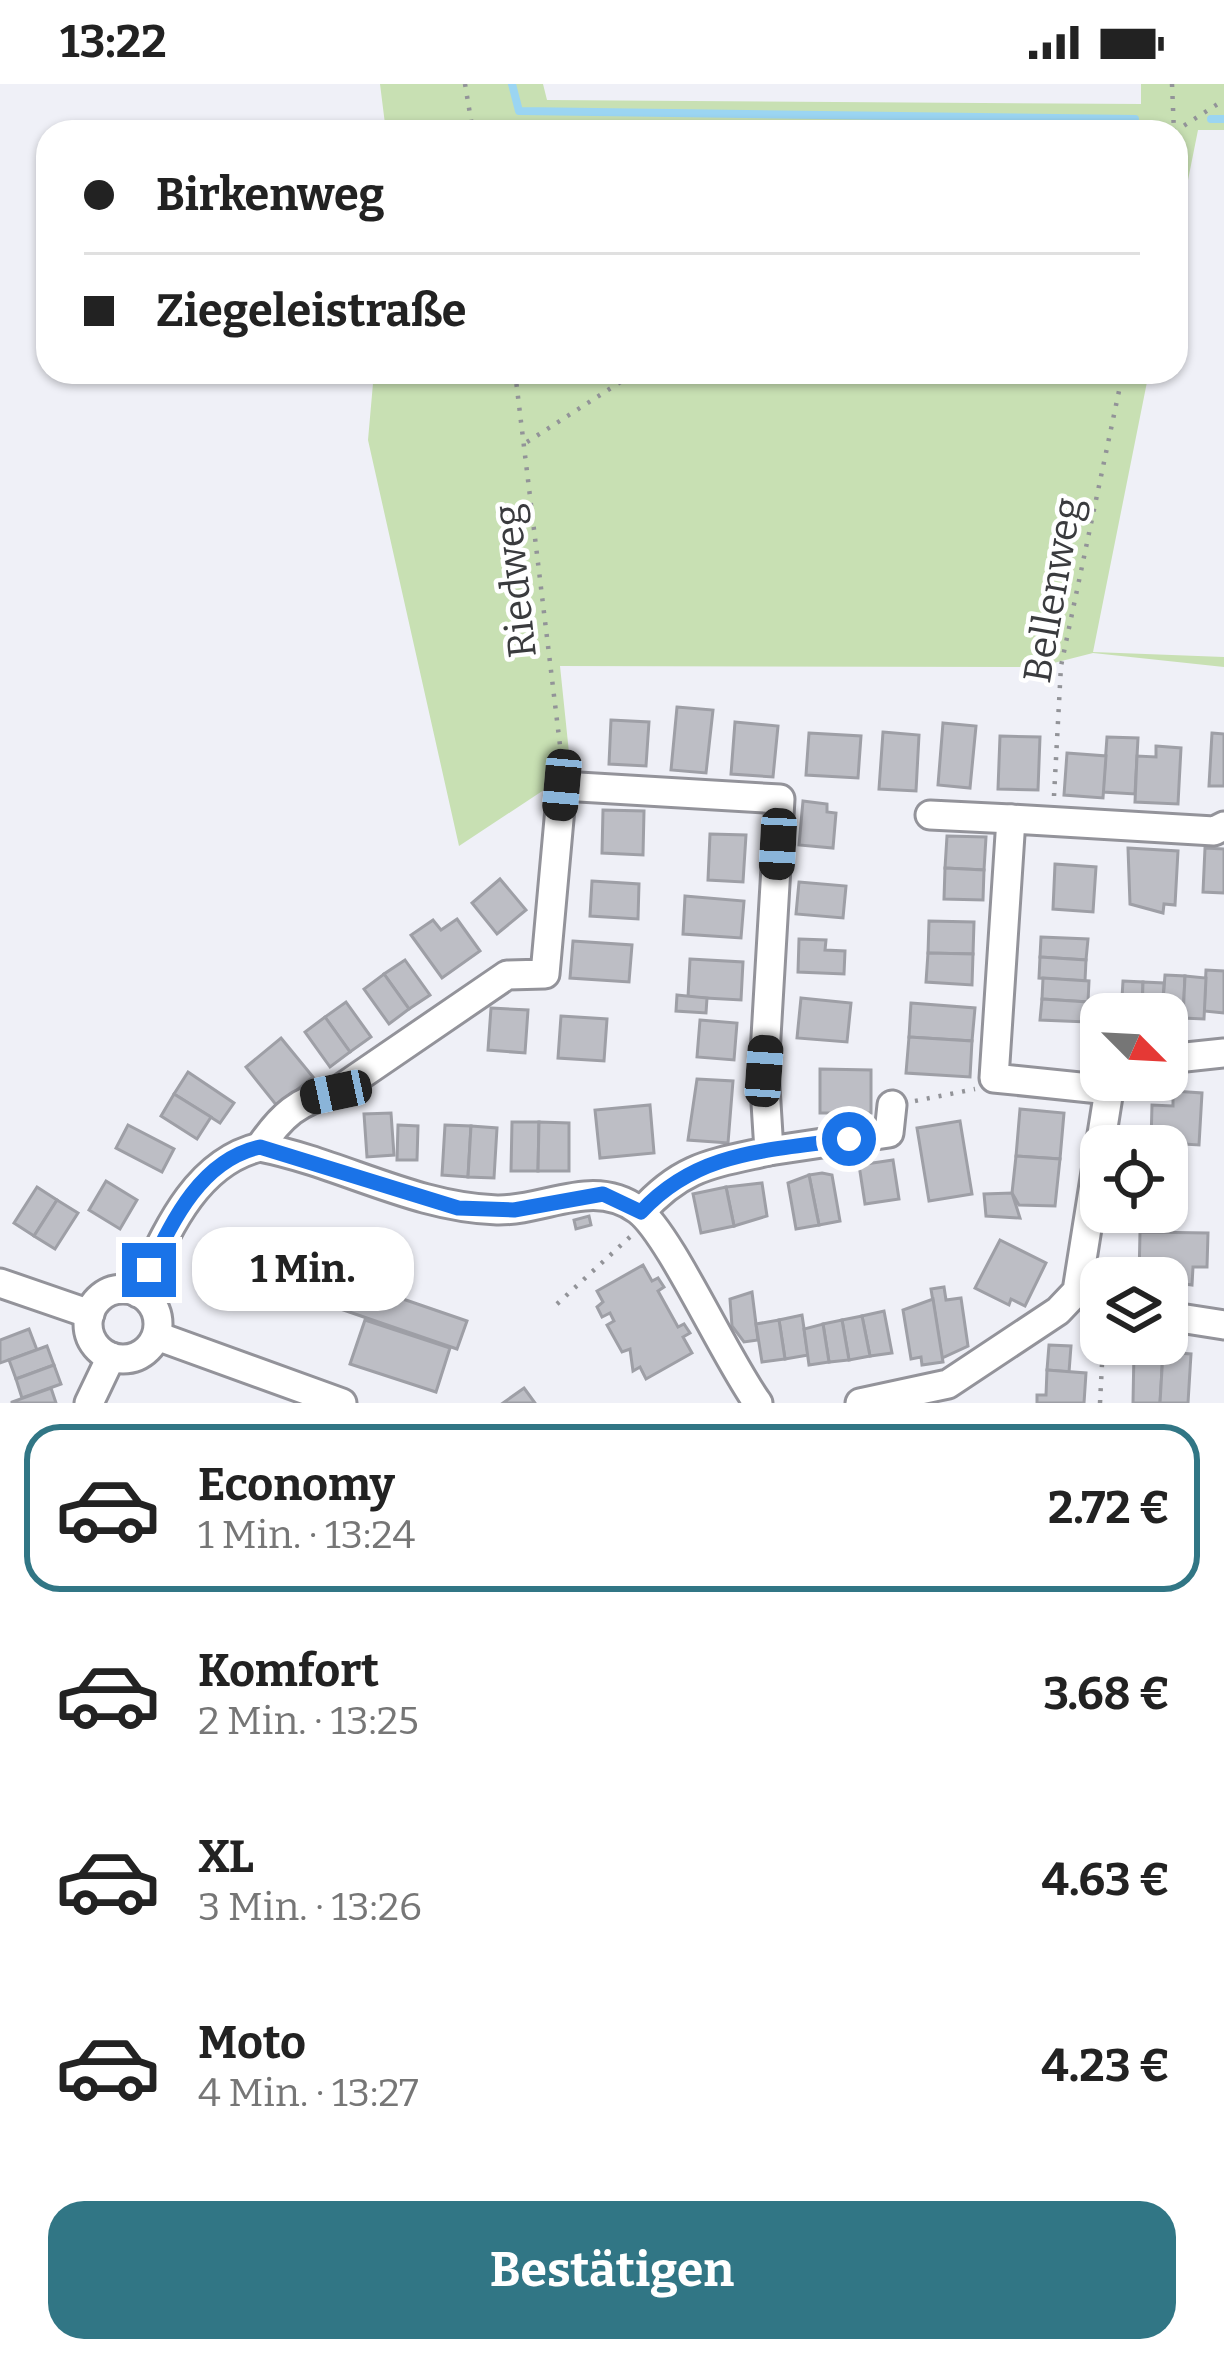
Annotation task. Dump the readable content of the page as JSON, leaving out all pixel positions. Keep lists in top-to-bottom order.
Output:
{
  "streets": {
    "path": ["Riedweg", "Bellenweg"]
  },
  "north": "bottom right",
  "page": {
    "status": "13:22",
    "banner": ["Birkenweg", "Ziegeleistraße"],
    "bubble": "1 Min.",
    "list": [
      {
        "name": "Economy",
        "note": "1 Min. · 13:24",
        "value": "2.72 €"
      },
      {
        "name": "Komfort",
        "note": "2 Min. · 13:25",
        "value": "3.68 €"
      },
      {
        "name": "XL",
        "note": "3 Min. · 13:26",
        "value": "4.63 €"
      },
      {
        "name": "Moto",
        "note": "4 Min. · 13:27",
        "value": "4.23 €"
      }
    ],
    "buttons": "Bestätigen"
  }
}
